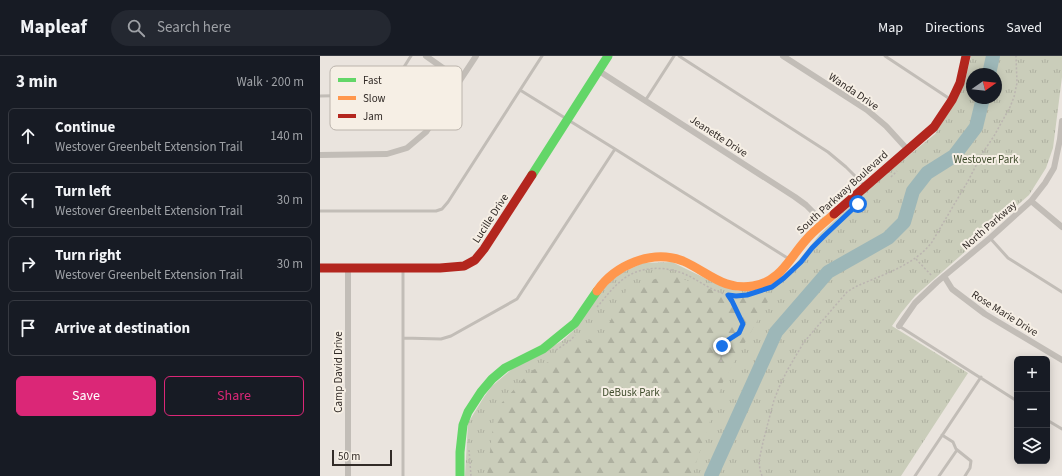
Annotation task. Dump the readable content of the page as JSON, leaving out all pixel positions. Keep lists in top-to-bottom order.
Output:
{
  "streets": {
    "street": [
      "Wanda Drive",
      "Jeanette Drive",
      "South Parkway Boulevard",
      "Lucille Drive",
      "North Parkway",
      "Rose Marie Drive",
      "Camp David Drive"
    ]
  },
  "crossings": [
    ["Wanda Drive", "South Parkway Boulevard"],
    ["Jeanette Drive", "South Parkway Boulevard"],
    ["Jeanette Drive", "Lucille Drive"],
    ["Lucille Drive", "Camp David Drive"],
    ["North Parkway", "Rose Marie Drive"]
  ],
  "parks": ["Westover Park", "DeBusk Park"],
  "legend": ["Fast", "Slow", "Jam"],
  "scale_bar": "50 m",
  "north": "right",
  "page": {
    "header": "Mapleaf",
    "search": "Search here",
    "nav": ["Map", "Directions", "Saved"],
    "heading": ["3 min", "Walk · 200 m"],
    "list": [
      ["Continue", "Westover Greenbelt Extension Trail", "140 m"],
      ["Turn left", "Westover Greenbelt Extension Trail", "30 m"],
      ["Turn right", "Westover Greenbelt Extension Trail", "30 m"],
      "Arrive at destination"
    ],
    "map_buttons": ["+", "−"],
    "buttons": ["Save", "Share"],
    "scale": "50 m"
  }
}
